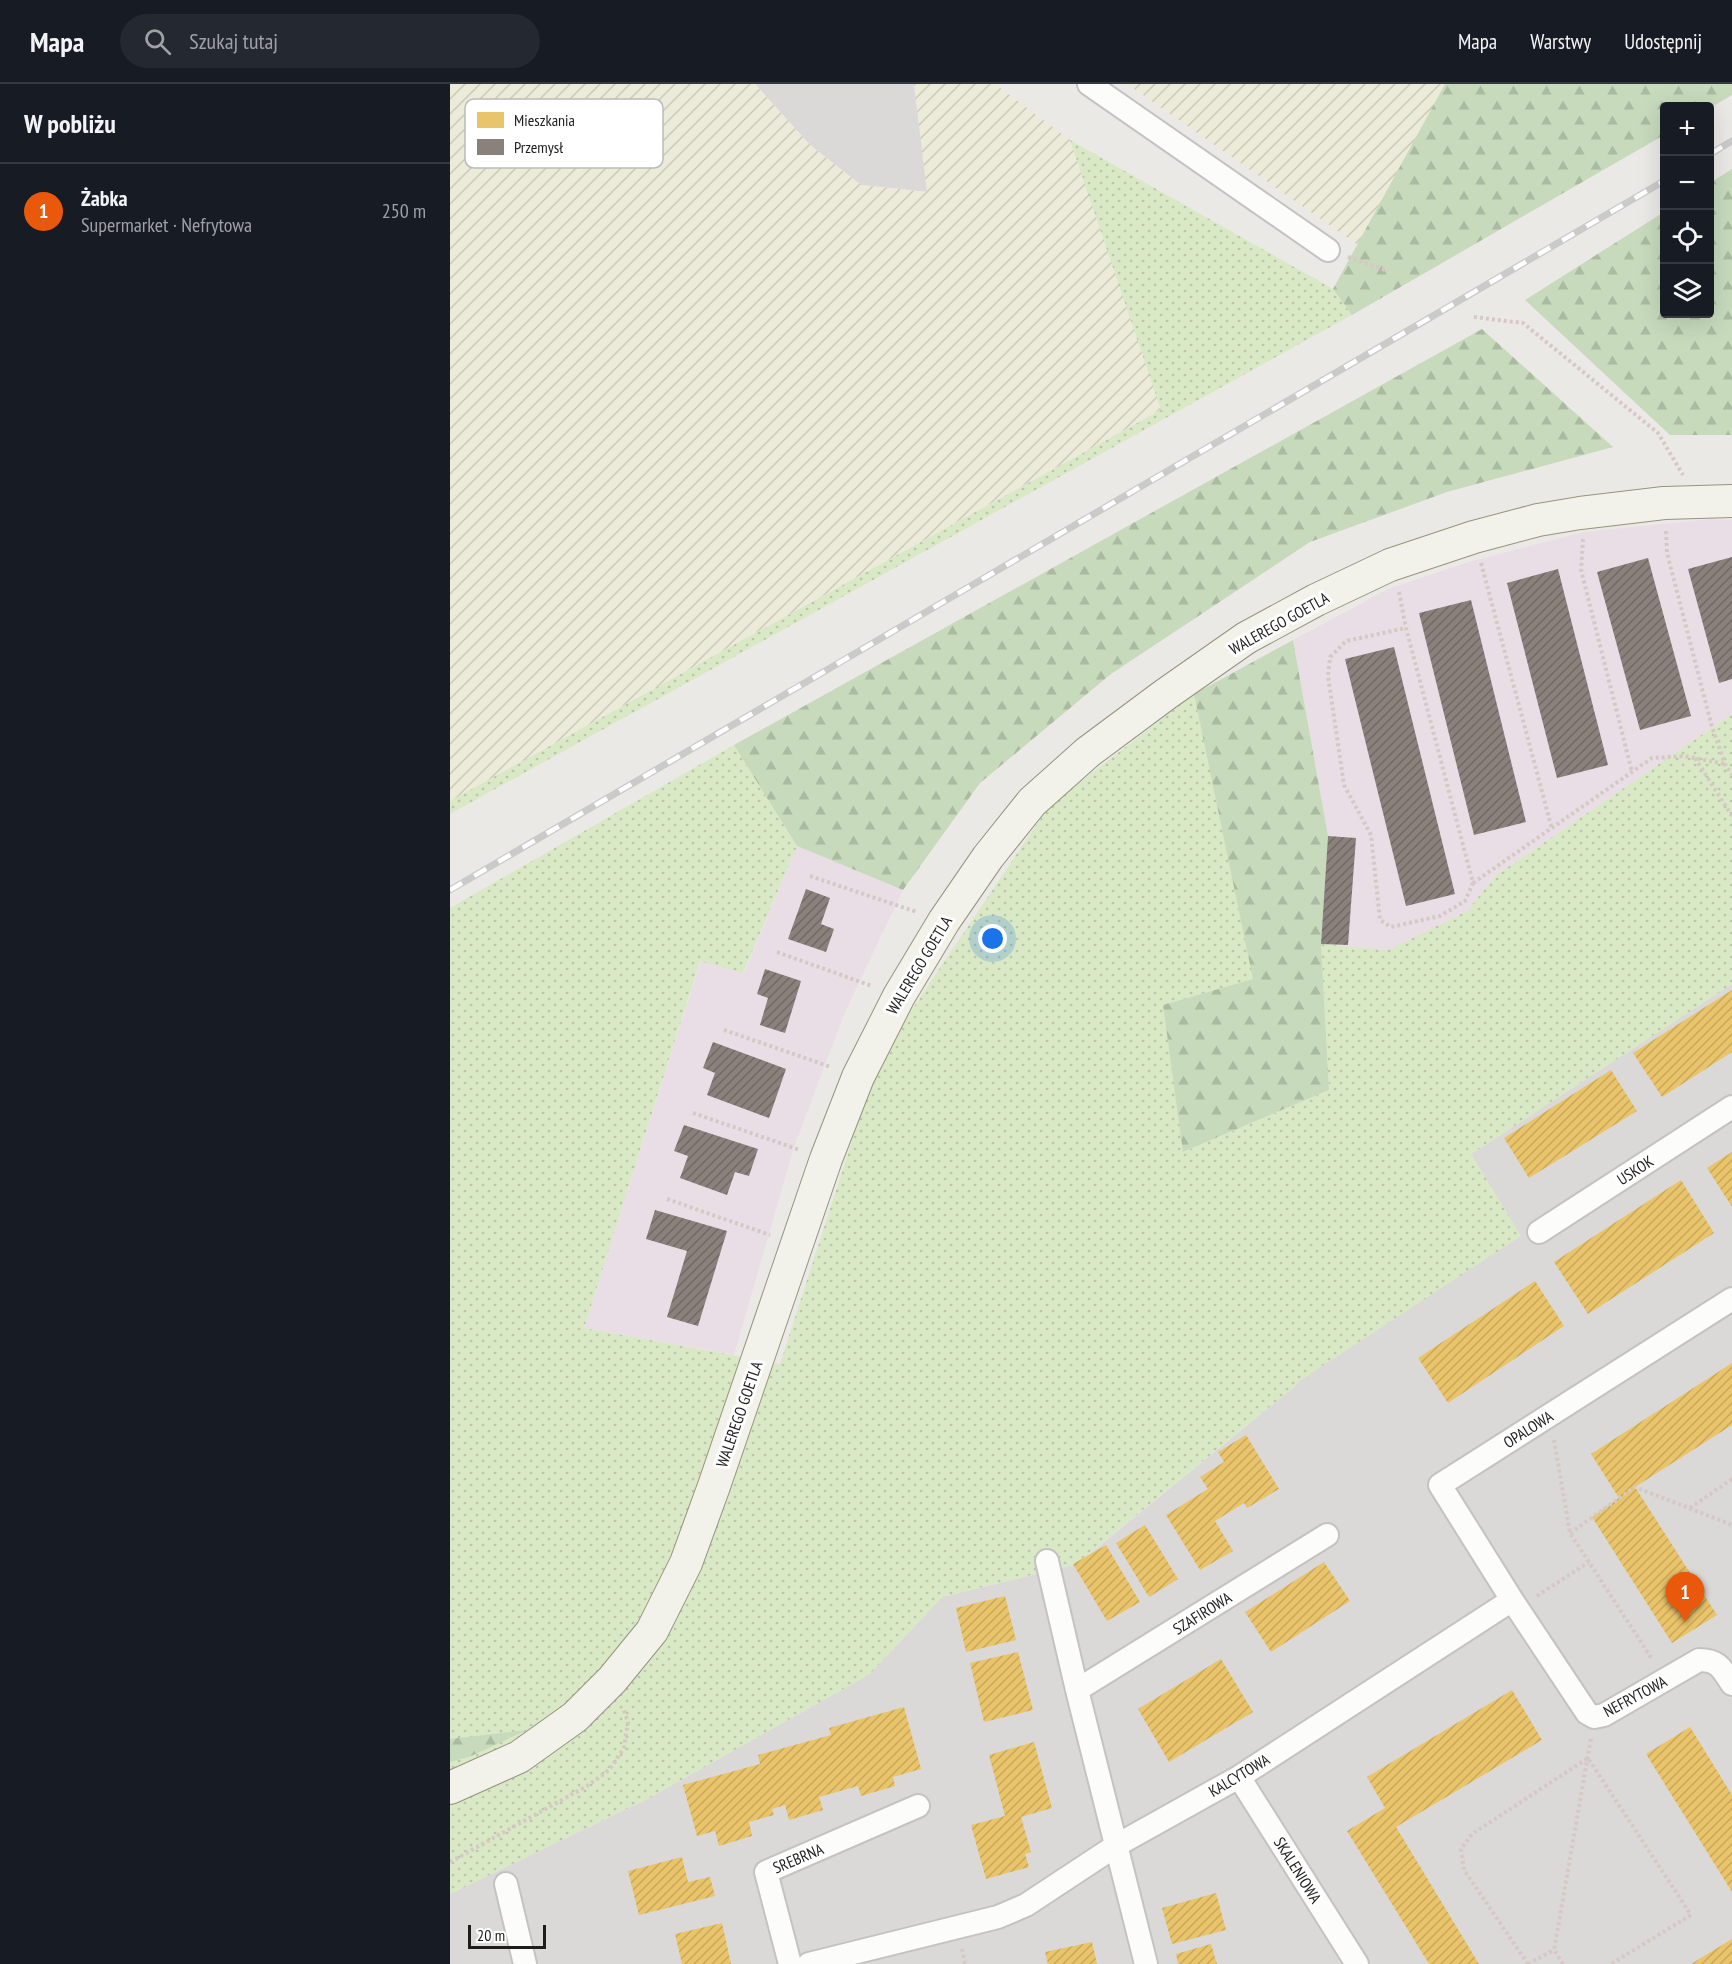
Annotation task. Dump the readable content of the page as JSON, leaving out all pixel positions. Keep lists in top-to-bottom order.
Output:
{
  "streets": {
    "street": [
      "WALEREGO GOETLA",
      "USKOK",
      "OPALOWA",
      "SZAFIROWA",
      "NEFRYTOWA",
      "KALCYTOWA",
      "SREBRNA",
      "SKALENIOWA"
    ]
  },
  "crossings": [
    ["OPALOWA", "NEFRYTOWA"],
    ["OPALOWA", "KALCYTOWA"],
    ["NEFRYTOWA", "KALCYTOWA"],
    ["KALCYTOWA", "SKALENIOWA"]
  ],
  "legend": ["Mieszkania", "Przemysł"],
  "scale_bar": "20 m",
  "page": {
    "header": "Mapa",
    "search": "Szukaj tutaj",
    "nav": ["Mapa", "Warstwy", "Udostępnij"],
    "heading": "W pobliżu",
    "map_buttons": ["+", "−"],
    "list": [
      {
        "mark": "1",
        "name": "Żabka",
        "note": "Supermarket · Nefrytowa",
        "value": "250 m"
      }
    ],
    "pins": "1",
    "scale": "20 m"
  }
}
